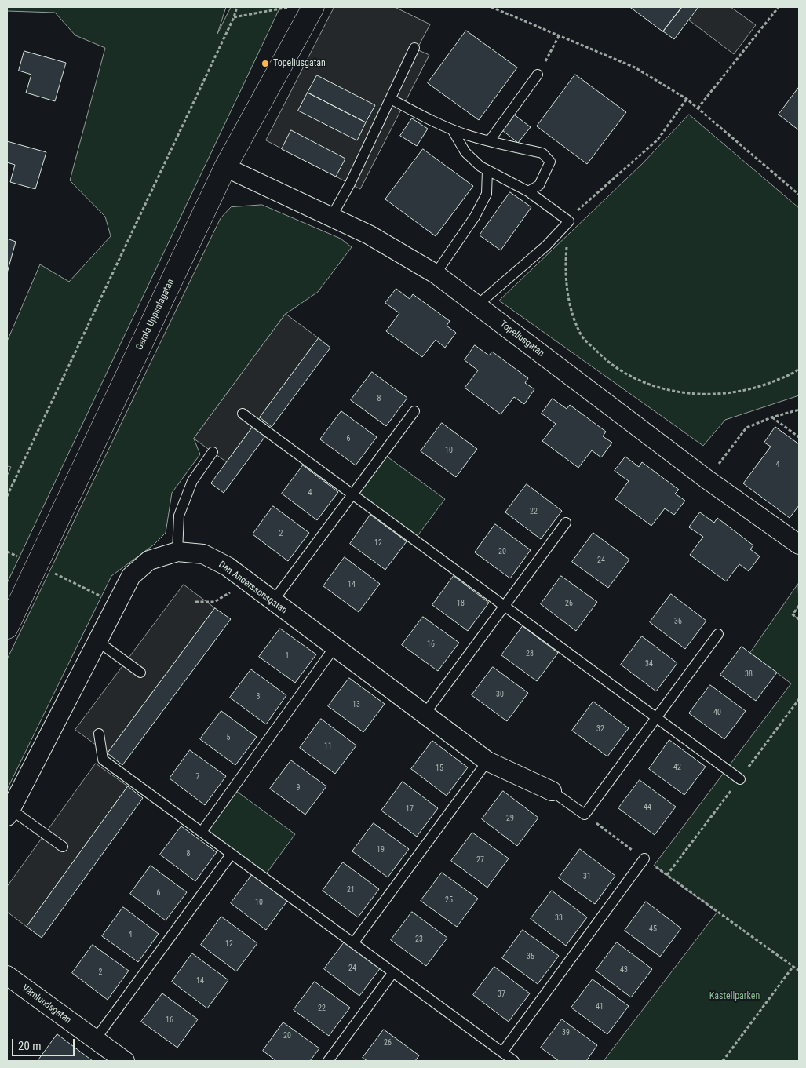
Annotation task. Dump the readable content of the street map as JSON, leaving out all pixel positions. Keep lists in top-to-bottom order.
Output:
{
  "streets": {
    "street": [
      "Gamla Uppsalagatan",
      "Topeliusgatan",
      "Dan Anderssonsgatan",
      "Värnlundsgatan"
    ]
  },
  "crossings": [
    ["Gamla Uppsalagatan", "Topeliusgatan"]
  ],
  "parks": ["Kastellparken"],
  "places": ["Topeliusgatan"],
  "house_numbers": [
    "8",
    "6",
    "10",
    "4",
    "4",
    "22",
    "2",
    "12",
    "20",
    "24",
    "14",
    "18",
    "26",
    "36",
    "16",
    "28",
    "1",
    "34",
    "38",
    "30",
    "3",
    "13",
    "40",
    "32",
    "5",
    "11",
    "42",
    "15",
    "7",
    "9",
    "44",
    "17",
    "29",
    "19",
    "8",
    "27",
    "31",
    "21",
    "6",
    "25",
    "10",
    "33",
    "45",
    "4",
    "23",
    "12",
    "35",
    "24",
    "43",
    "2",
    "14",
    "37",
    "41",
    "22",
    "16",
    "39",
    "20",
    "26"
  ],
  "scale_bar": "20 m"
}
